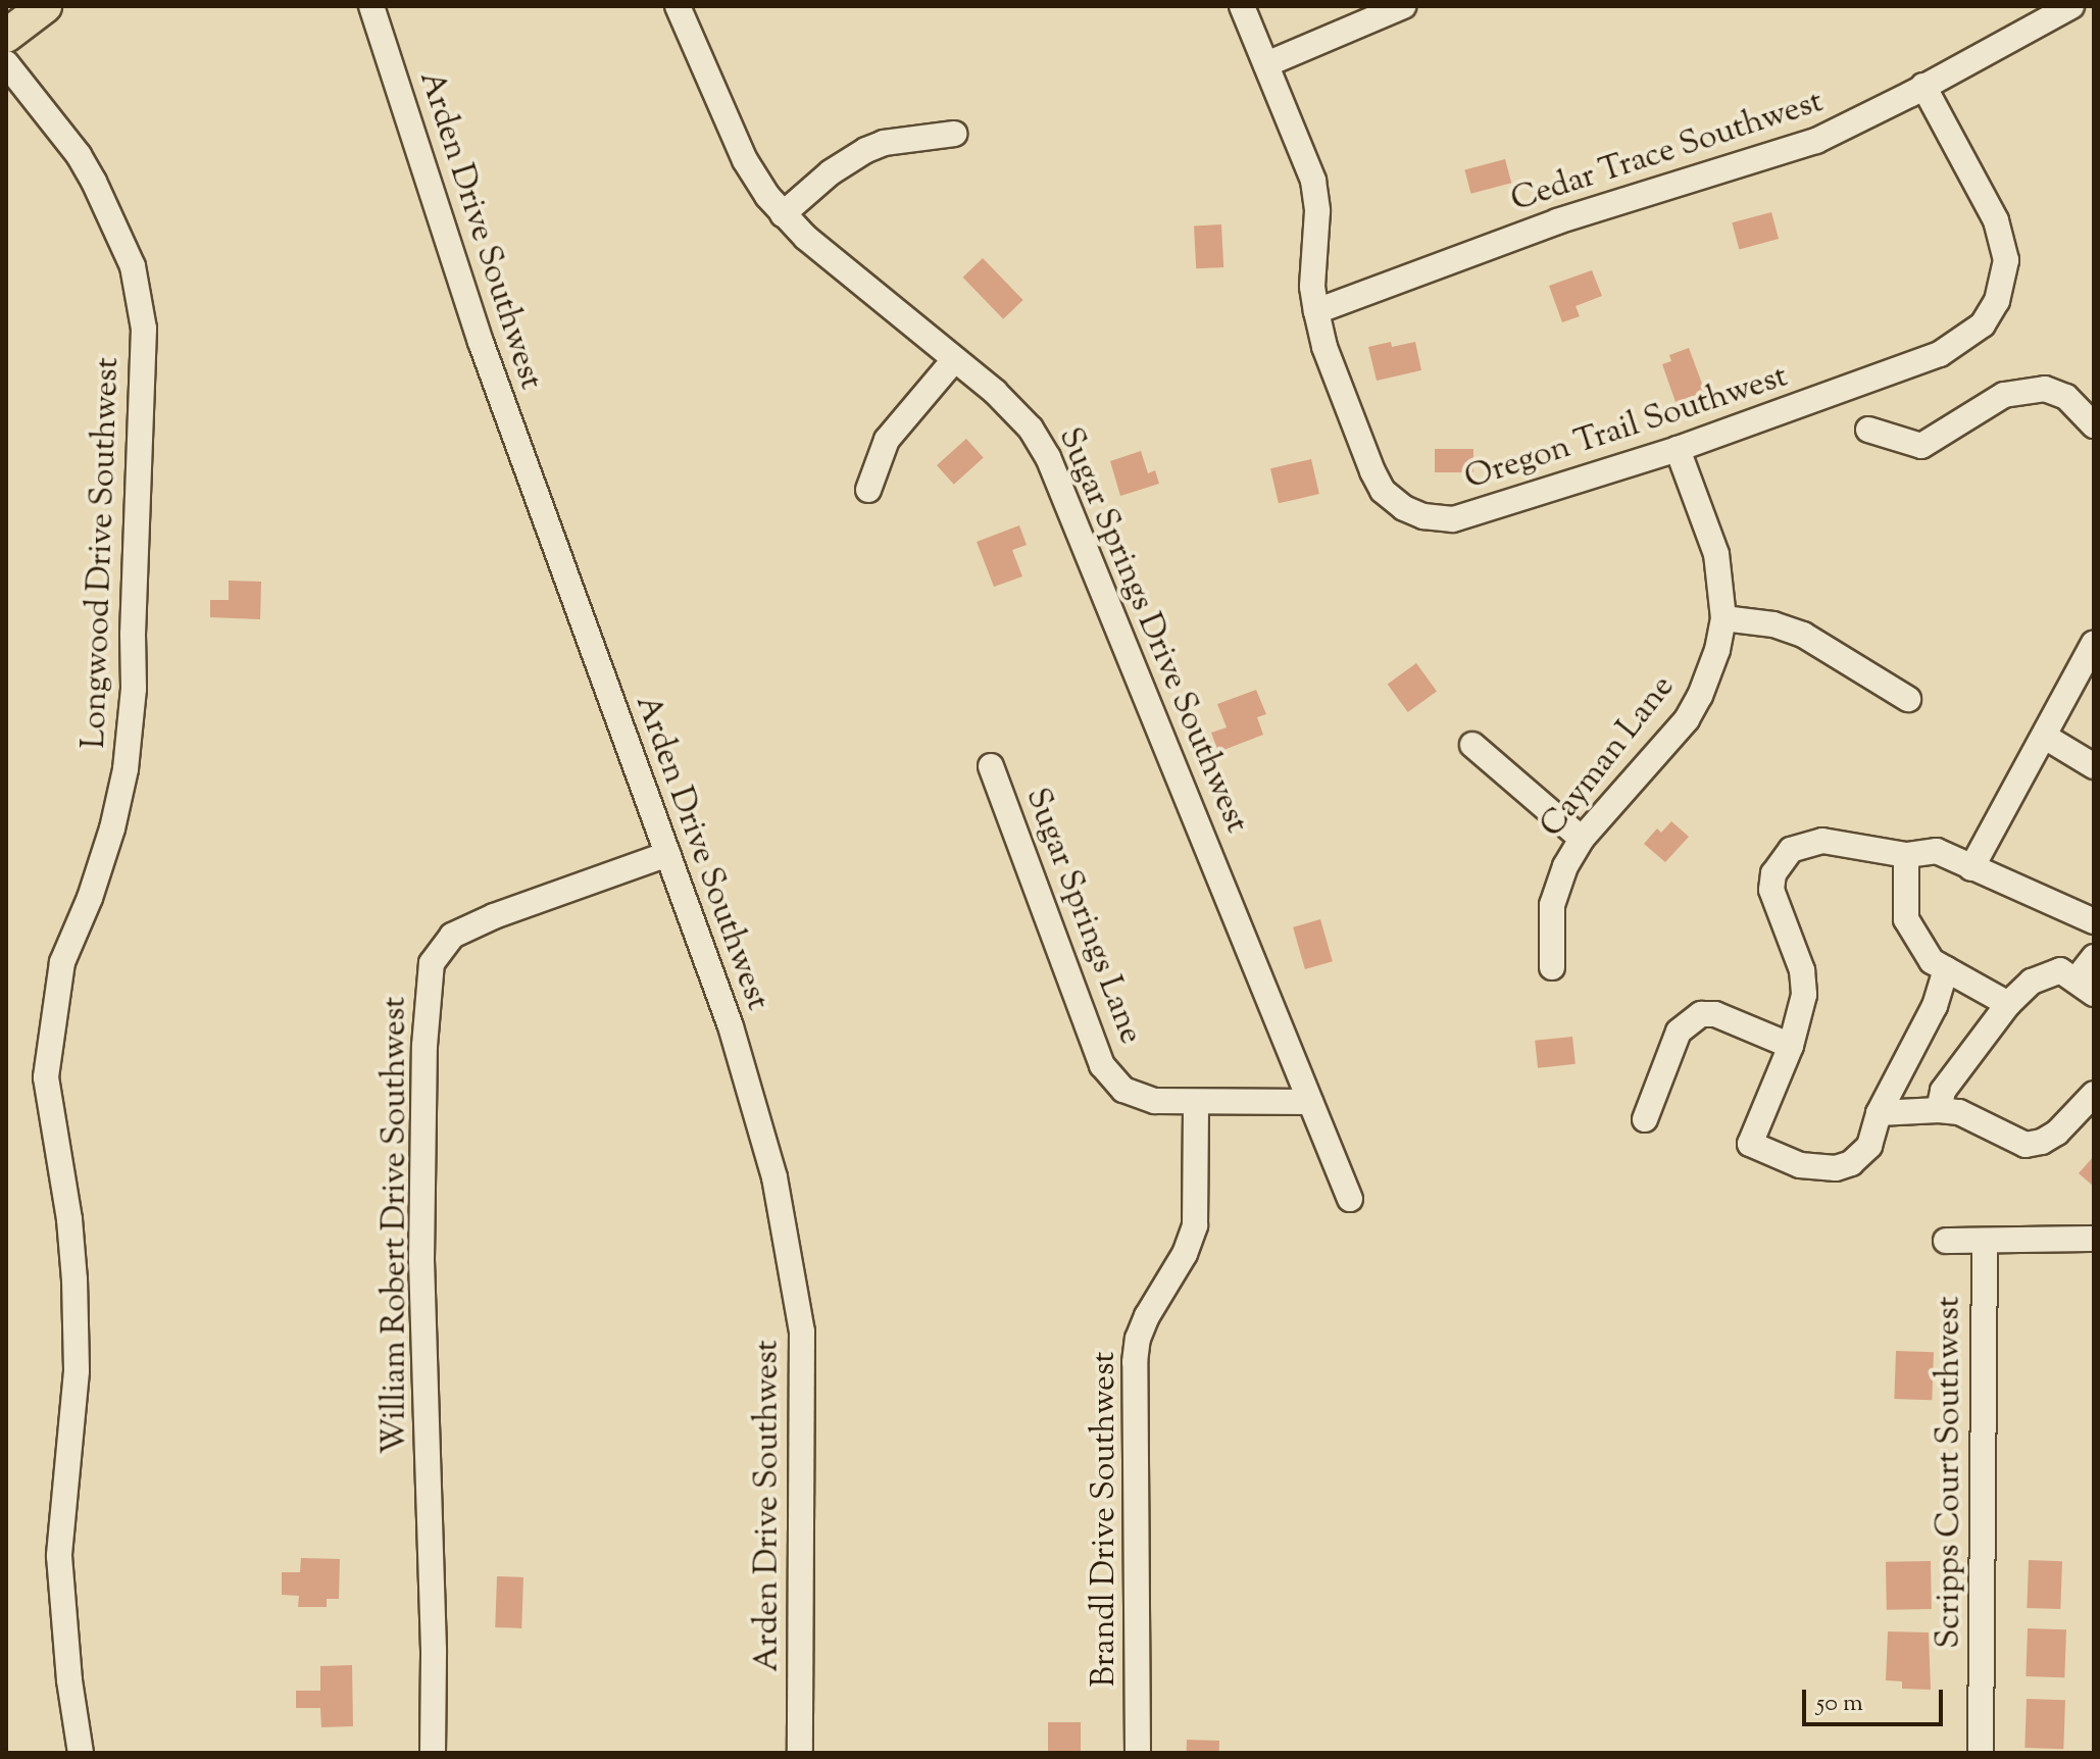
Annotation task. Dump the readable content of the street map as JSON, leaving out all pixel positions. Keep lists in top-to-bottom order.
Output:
{
  "streets": {
    "street": [
      "Cedar Trace Southwest",
      "Arden Drive Southwest",
      "Oregon Trail Southwest",
      "Longwood Drive Southwest",
      "Sugar Springs Drive Southwest",
      "Cayman Lane",
      "Sugar Springs Lane",
      "William Robert Drive Southwest",
      "Scripps Court Southwest",
      "Brandl Drive Southwest"
    ]
  },
  "crossings": [
    ["Cedar Trace Southwest", "Oregon Trail Southwest"],
    ["Arden Drive Southwest", "William Robert Drive Southwest"],
    ["Oregon Trail Southwest", "Cayman Lane"],
    ["Sugar Springs Drive Southwest", "Sugar Springs Lane"],
    ["Sugar Springs Lane", "Brandl Drive Southwest"]
  ],
  "scale_bar": "50 m"
}
